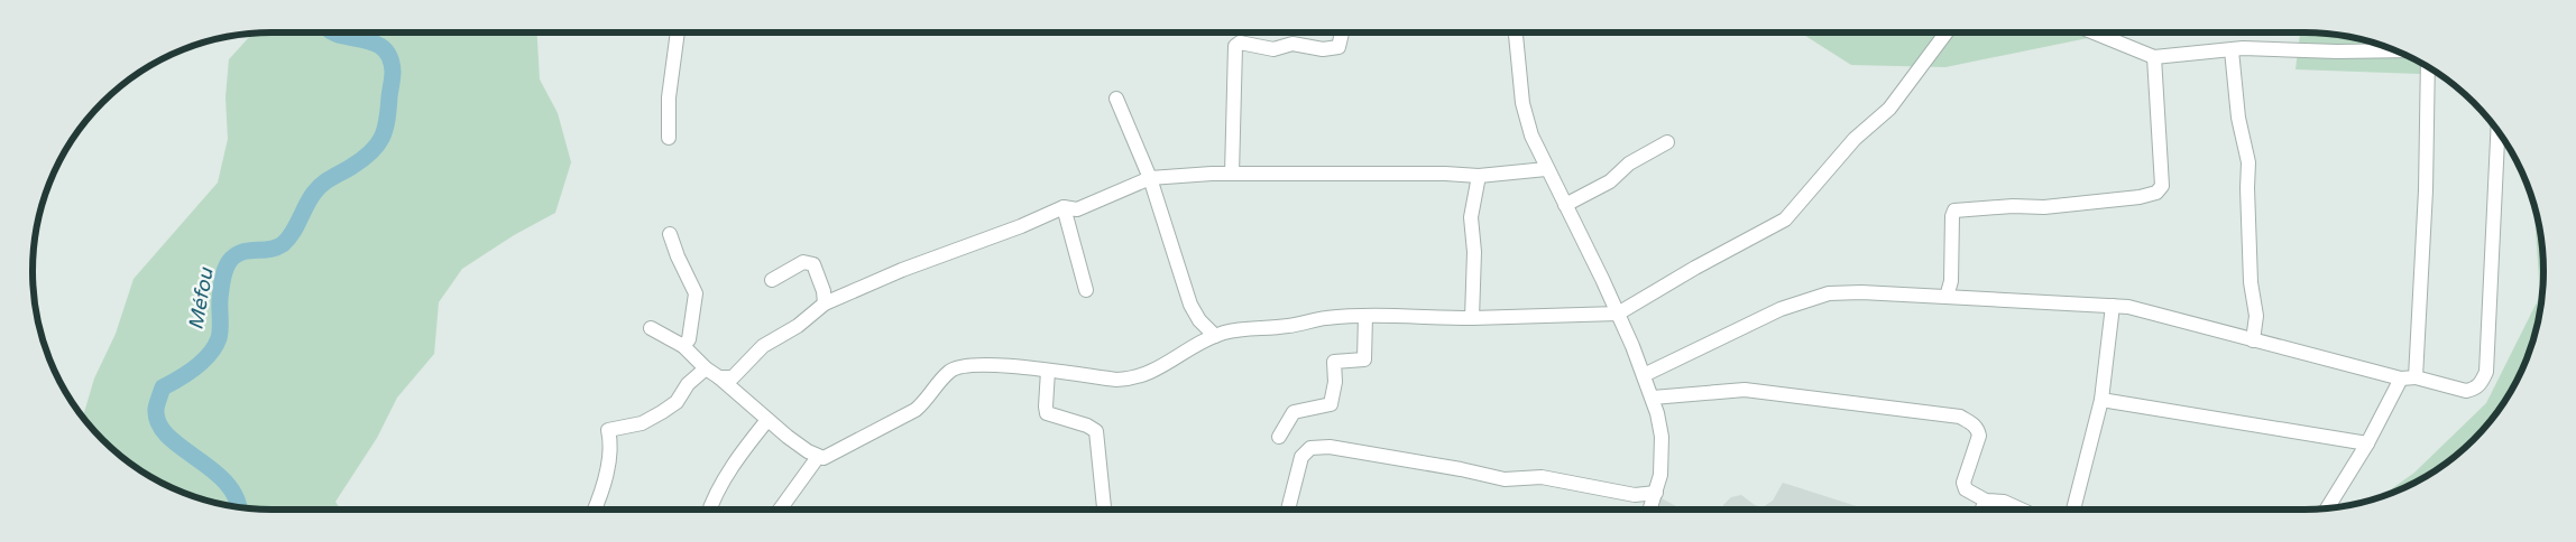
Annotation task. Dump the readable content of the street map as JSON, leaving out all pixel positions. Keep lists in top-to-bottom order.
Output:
{
  "water": ["Méfou"]
}
